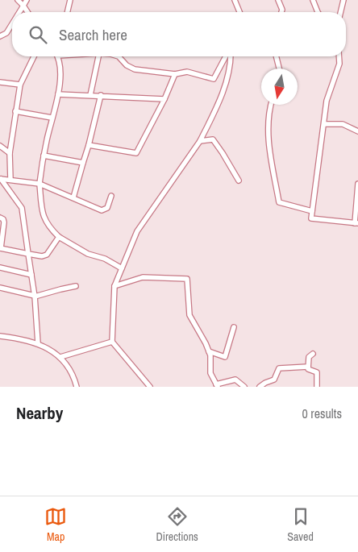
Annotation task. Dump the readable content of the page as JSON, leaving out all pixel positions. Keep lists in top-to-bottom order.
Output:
{
  "north": "bottom",
  "page": {
    "search": "Search here",
    "heading": ["Nearby", "0 results"],
    "nav": ["Map", "Directions", "Saved"]
  }
}
